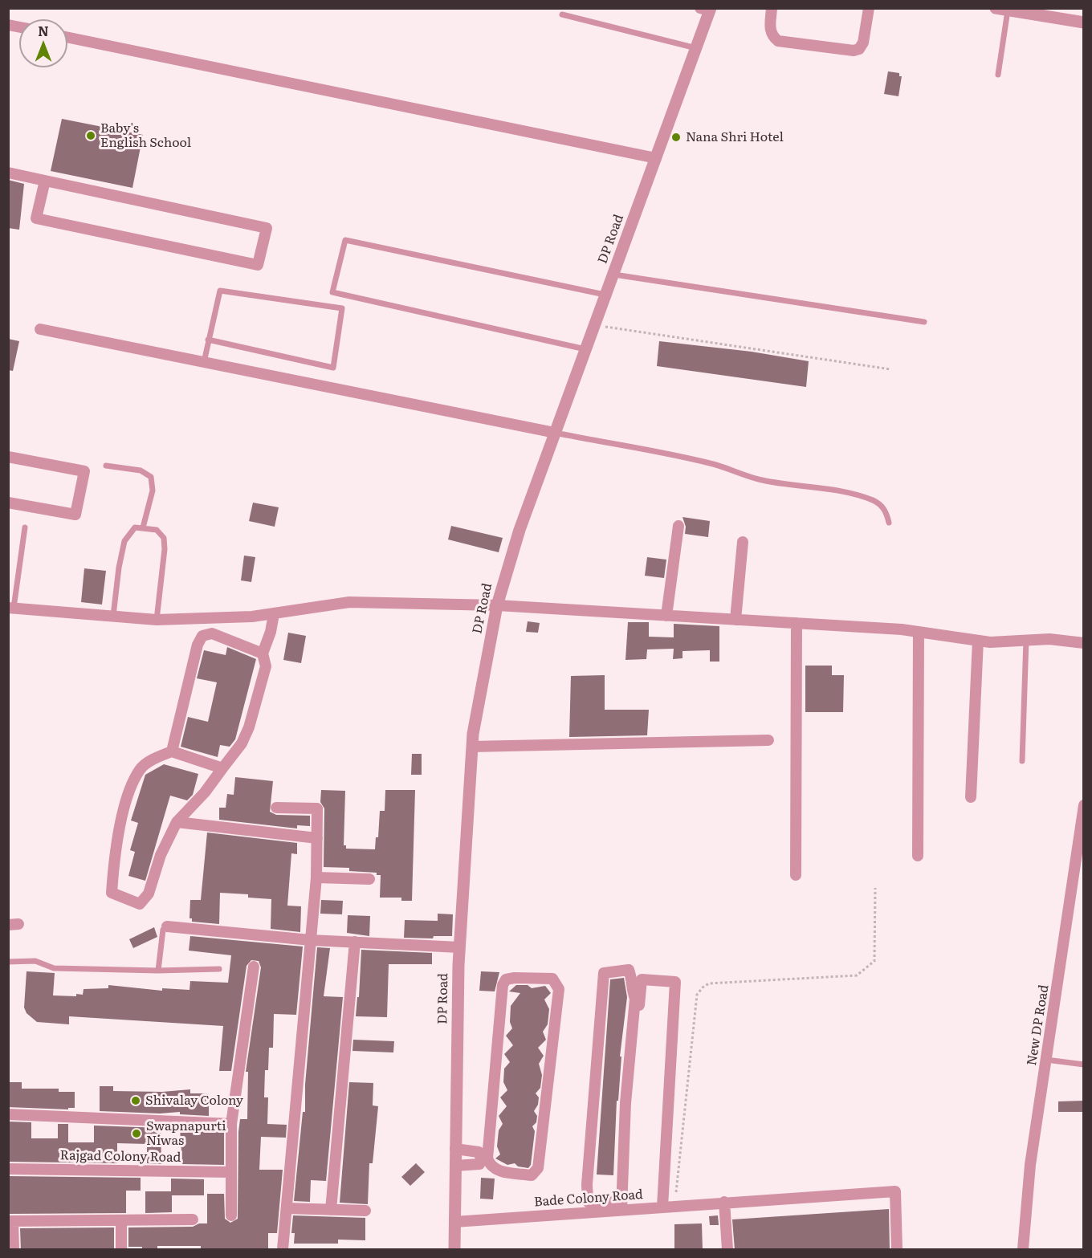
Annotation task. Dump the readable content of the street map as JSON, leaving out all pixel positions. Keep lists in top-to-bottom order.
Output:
{
  "streets": {
    "street": [
      "DP Road",
      "New DP Road",
      "Rajgad Colony Road",
      "Bade Colony Road"
    ]
  },
  "crossings": [
    ["DP Road", "Bade Colony Road"]
  ],
  "places": [
    "Baby's English School",
    "Nana Shri Hotel",
    "Shivalay Colony",
    "Swapnapurti Niwas"
  ],
  "north": "top"
}
